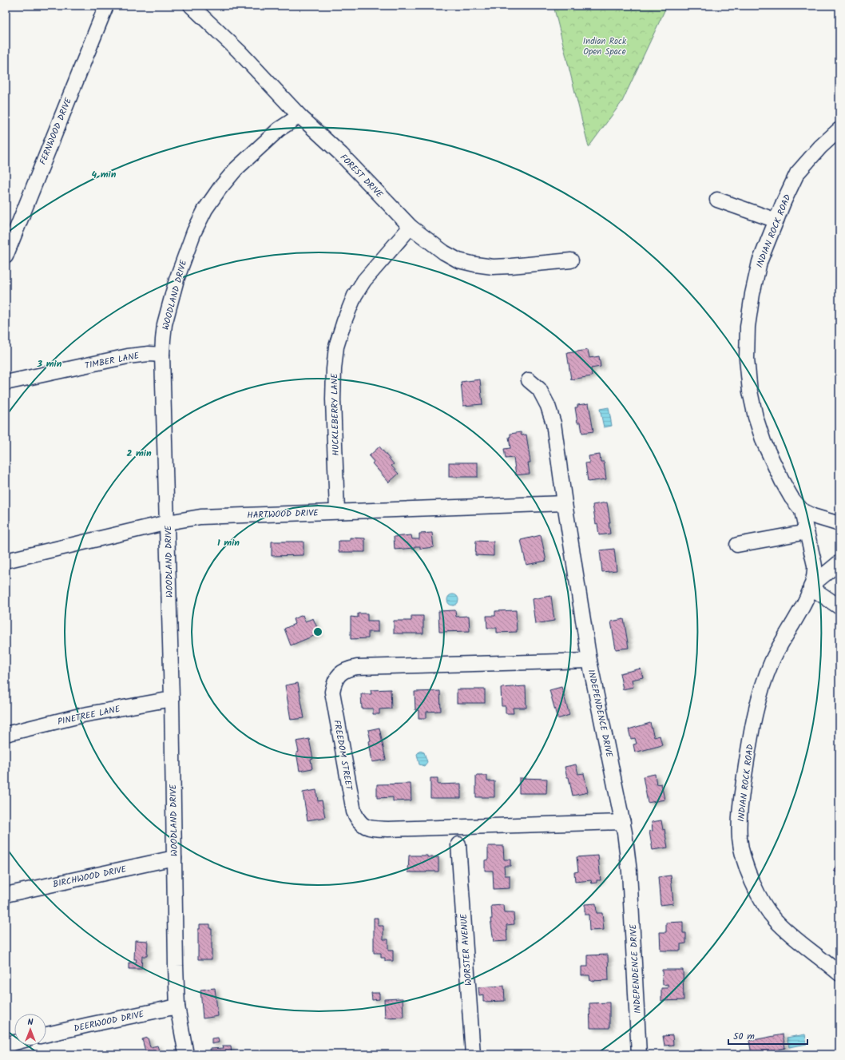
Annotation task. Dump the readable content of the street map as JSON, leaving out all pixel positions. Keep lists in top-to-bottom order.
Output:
{
  "streets": {
    "street": [
      "FERNWOOD DRIVE",
      "FOREST DRIVE",
      "INDIAN ROCK ROAD",
      "WOODLAND DRIVE",
      "TIMBER LANE",
      "HUCKLEBERRY LANE",
      "HARTWOOD DRIVE",
      "INDEPENDENCE DRIVE",
      "PINETREE LANE",
      "FREEDOM STREET",
      "BIRCHWOOD DRIVE",
      "WORSTER AVENUE",
      "DEERWOOD DRIVE"
    ]
  },
  "crossings": [
    ["FOREST DRIVE", "WOODLAND DRIVE"],
    ["FOREST DRIVE", "HUCKLEBERRY LANE"],
    ["WOODLAND DRIVE", "TIMBER LANE"],
    ["WOODLAND DRIVE", "HARTWOOD DRIVE"],
    ["WOODLAND DRIVE", "PINETREE LANE"],
    ["WOODLAND DRIVE", "BIRCHWOOD DRIVE"],
    ["WOODLAND DRIVE", "DEERWOOD DRIVE"],
    ["HUCKLEBERRY LANE", "HARTWOOD DRIVE"],
    ["HARTWOOD DRIVE", "INDEPENDENCE DRIVE"],
    ["INDEPENDENCE DRIVE", "FREEDOM STREET"]
  ],
  "parks": ["Indian Rock Open Space"],
  "scale_bar": "50 m",
  "north": "top",
  "rings": [
    "4 min",
    "3 min",
    "2 min",
    "1 min"
  ]
}
